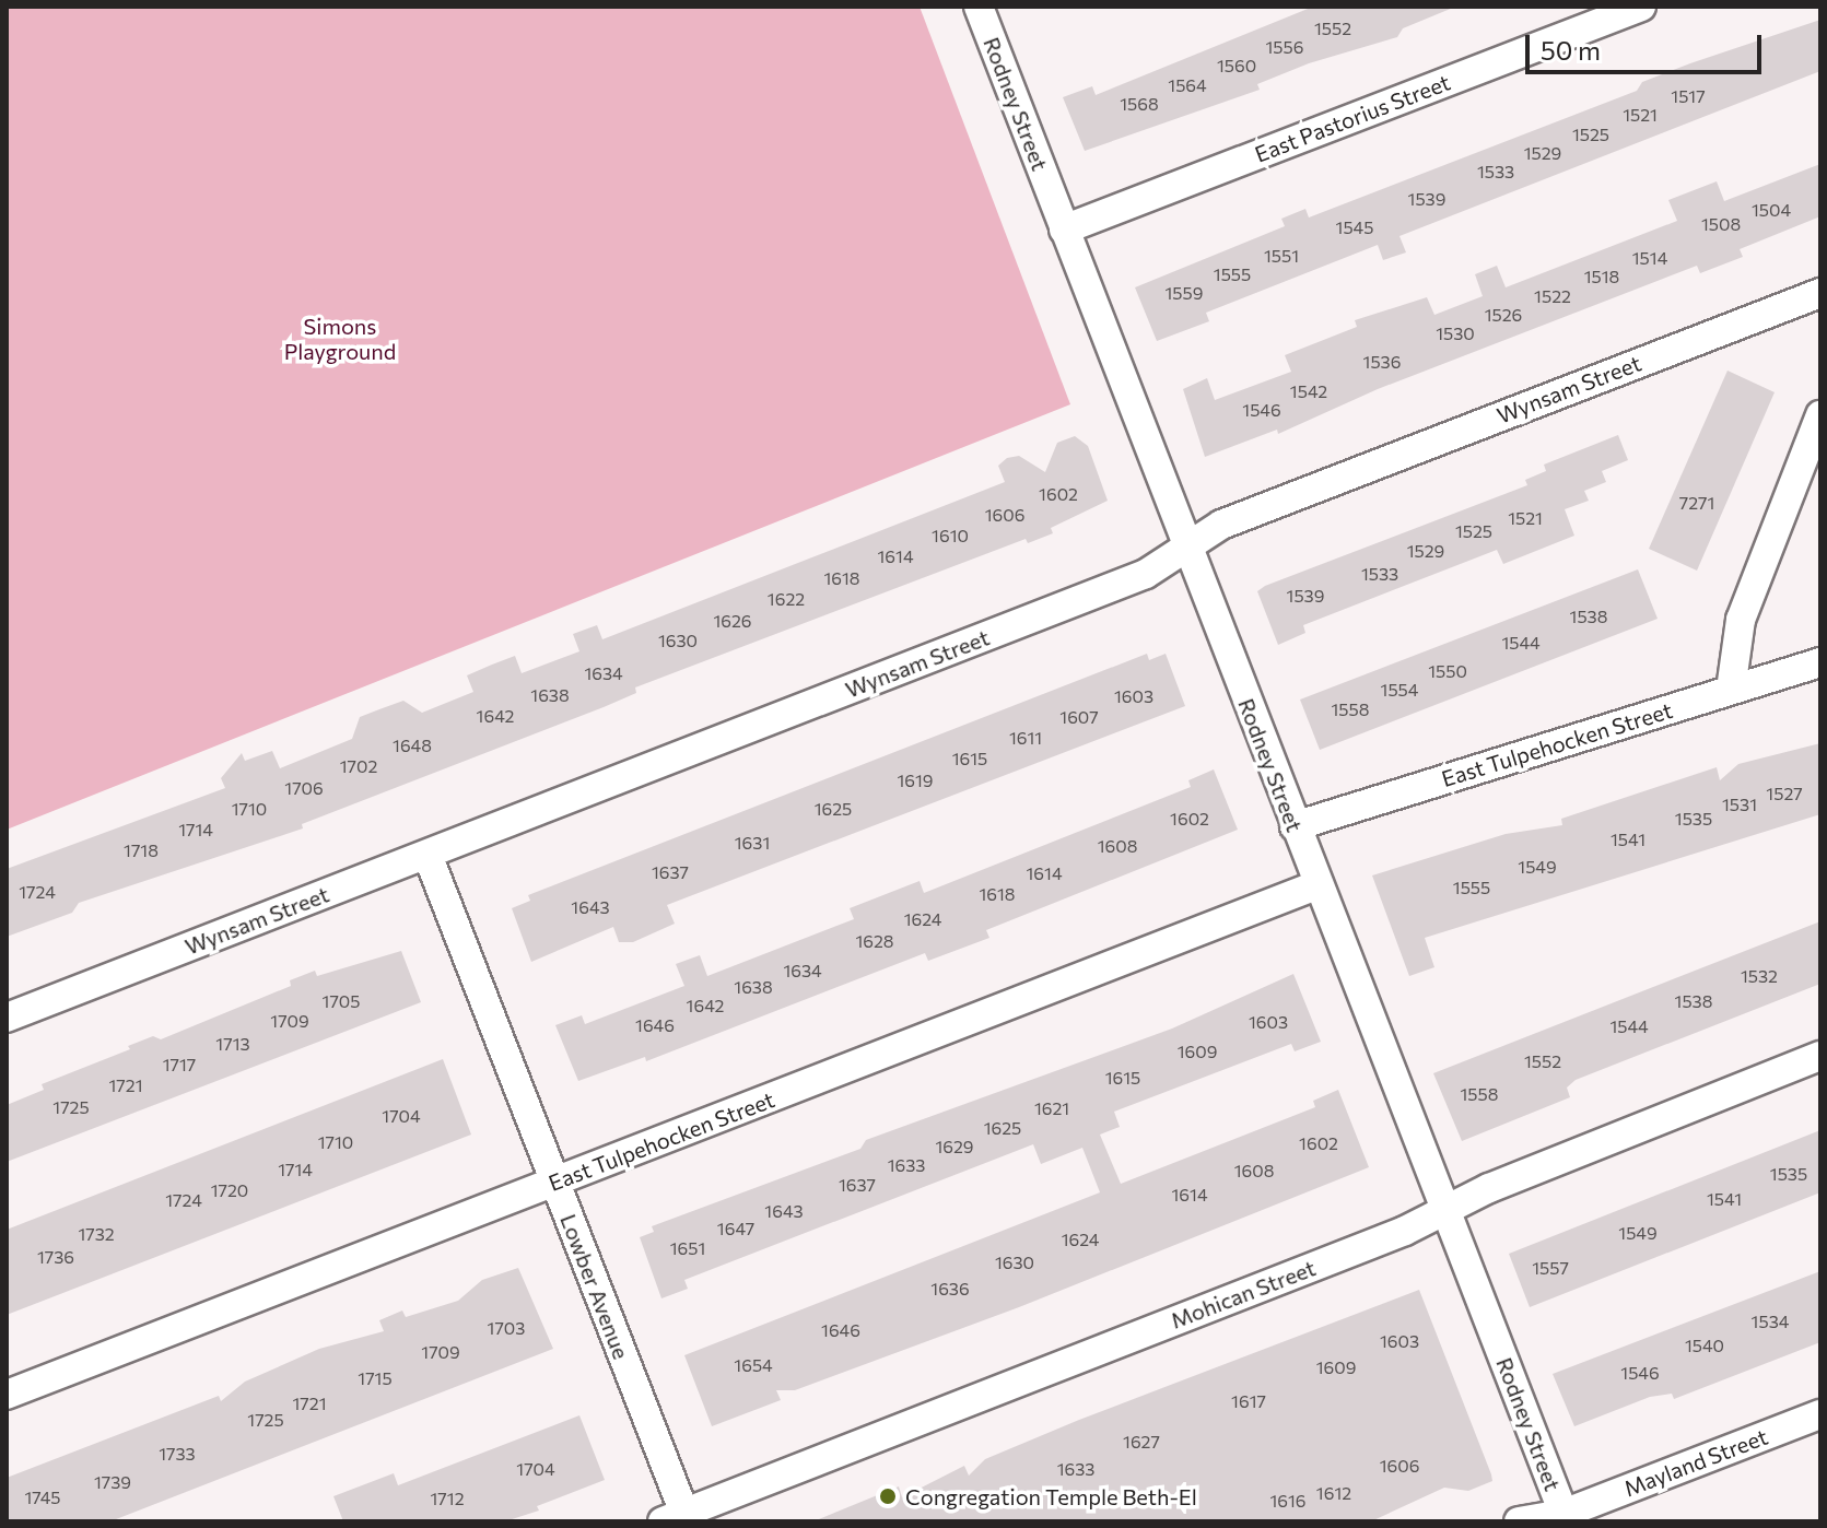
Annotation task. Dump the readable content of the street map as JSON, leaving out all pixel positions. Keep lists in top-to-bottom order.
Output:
{
  "streets": {
    "street": [
      "Rodney Street",
      "East Pastorius Street",
      "Wynsam Street",
      "East Tulpehocken Street",
      "Lowber Avenue",
      "Mohican Street",
      "Mayland Street"
    ]
  },
  "crossings": [
    ["Rodney Street", "East Pastorius Street"],
    ["Rodney Street", "Wynsam Street"],
    ["Rodney Street", "East Tulpehocken Street"],
    ["Rodney Street", "Mohican Street"],
    ["Rodney Street", "Mayland Street"],
    ["Wynsam Street", "Lowber Avenue"],
    ["East Tulpehocken Street", "Lowber Avenue"],
    ["Lowber Avenue", "Mohican Street"]
  ],
  "parks": ["Simons Playground"],
  "places": ["Congregation Temple Beth-El"],
  "house_numbers": [
    "1552",
    "1556",
    "1560",
    "1564",
    "1517",
    "1568",
    "1521",
    "1525",
    "1529",
    "1533",
    "1539",
    "1504",
    "1508",
    "1545",
    "1551",
    "1514",
    "1555",
    "1518",
    "1559",
    "1522",
    "1526",
    "1530",
    "1536",
    "1542",
    "1546",
    "1602",
    "7271",
    "1606",
    "1521",
    "1525",
    "1610",
    "1529",
    "1614",
    "1533",
    "1618",
    "1539",
    "1622",
    "1538",
    "1626",
    "1630",
    "1544",
    "1550",
    "1634",
    "1554",
    "1638",
    "1603",
    "1558",
    "1642",
    "1607",
    "1611",
    "1648",
    "1615",
    "1702",
    "1619",
    "1706",
    "1527",
    "1531",
    "1710",
    "1625",
    "1602",
    "1535",
    "1714",
    "1541",
    "1631",
    "1608",
    "1718",
    "1549",
    "1637",
    "1614",
    "1555",
    "1724",
    "1618",
    "1643",
    "1624",
    "1628",
    "1634",
    "1532",
    "1638",
    "1705",
    "1538",
    "1642",
    "1709",
    "1603",
    "1646",
    "1544",
    "1713",
    "1609",
    "1552",
    "1717",
    "1615",
    "1721",
    "1558",
    "1725",
    "1621",
    "1704",
    "1625",
    "1710",
    "1602",
    "1629",
    "1633",
    "1714",
    "1608",
    "1535",
    "1637",
    "1720",
    "1614",
    "1541",
    "1724",
    "1643",
    "1647",
    "1549",
    "1732",
    "1624",
    "1651",
    "1736",
    "1630",
    "1557",
    "1636",
    "1534",
    "1703",
    "1646",
    "1603",
    "1540",
    "1709",
    "1654",
    "1609",
    "1546",
    "1715",
    "1617",
    "1721",
    "1725",
    "1627",
    "1733",
    "1606",
    "1704",
    "1633",
    "1739",
    "1612",
    "1745",
    "1712",
    "1616"
  ],
  "scale_bar": "50 m"
}
